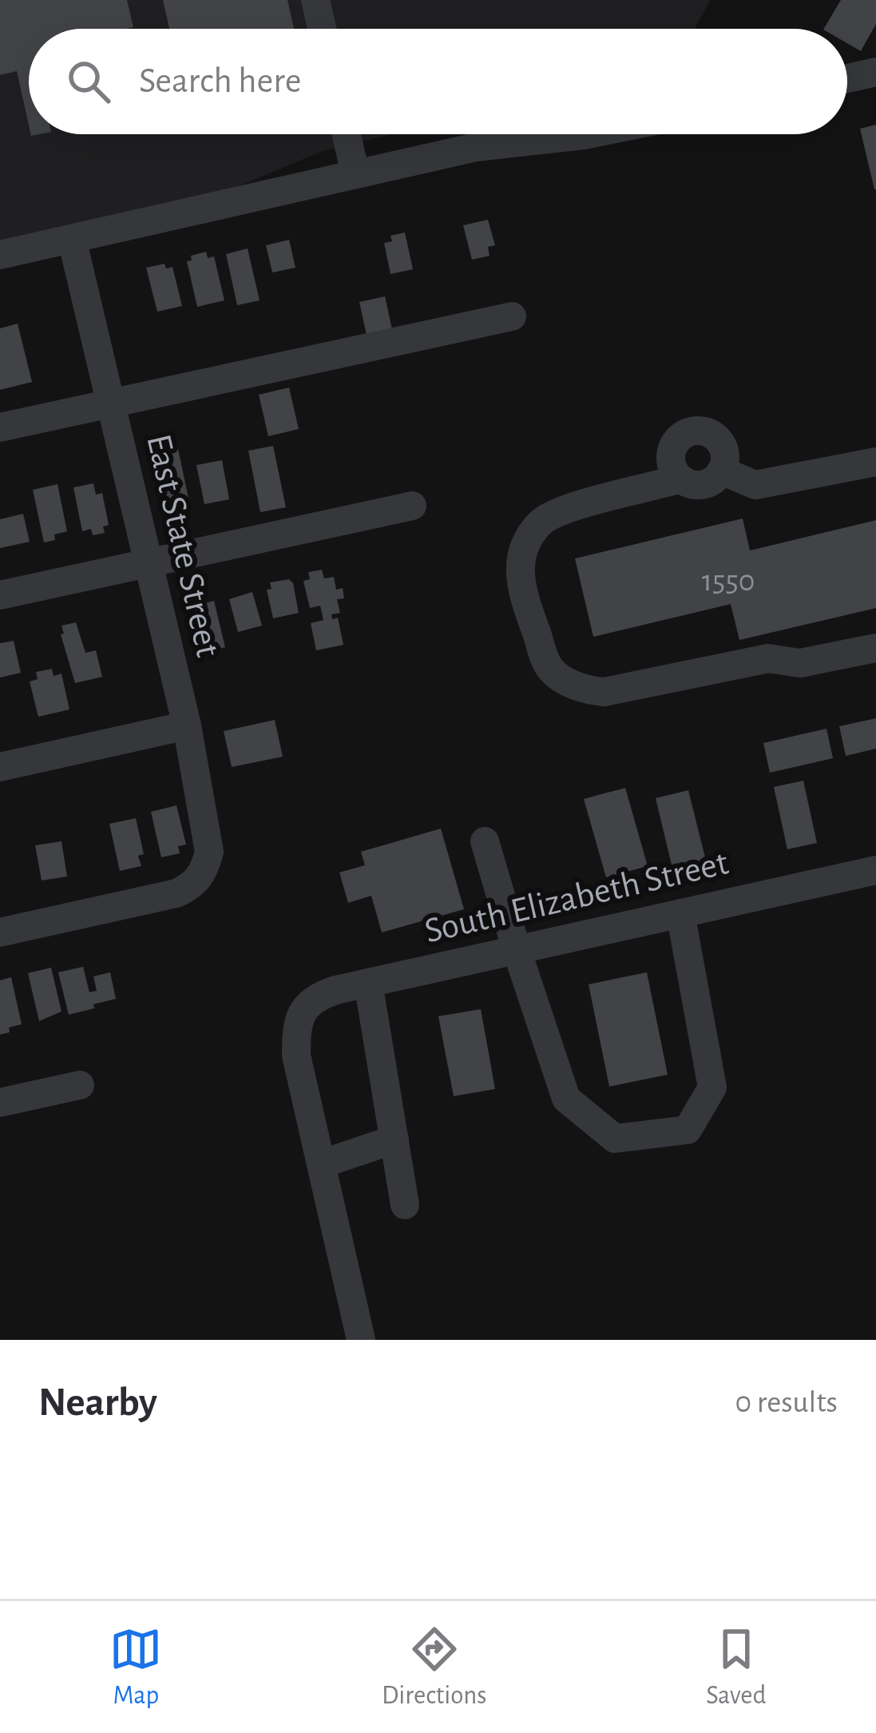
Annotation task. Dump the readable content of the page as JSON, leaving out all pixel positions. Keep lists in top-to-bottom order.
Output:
{
  "streets": {
    "street": ["East State Street", "South Elizabeth Street"]
  },
  "house_numbers": ["1550"],
  "page": {
    "search": "Search here",
    "heading": ["Nearby", "0 results"],
    "nav": ["Map", "Directions", "Saved"]
  }
}
